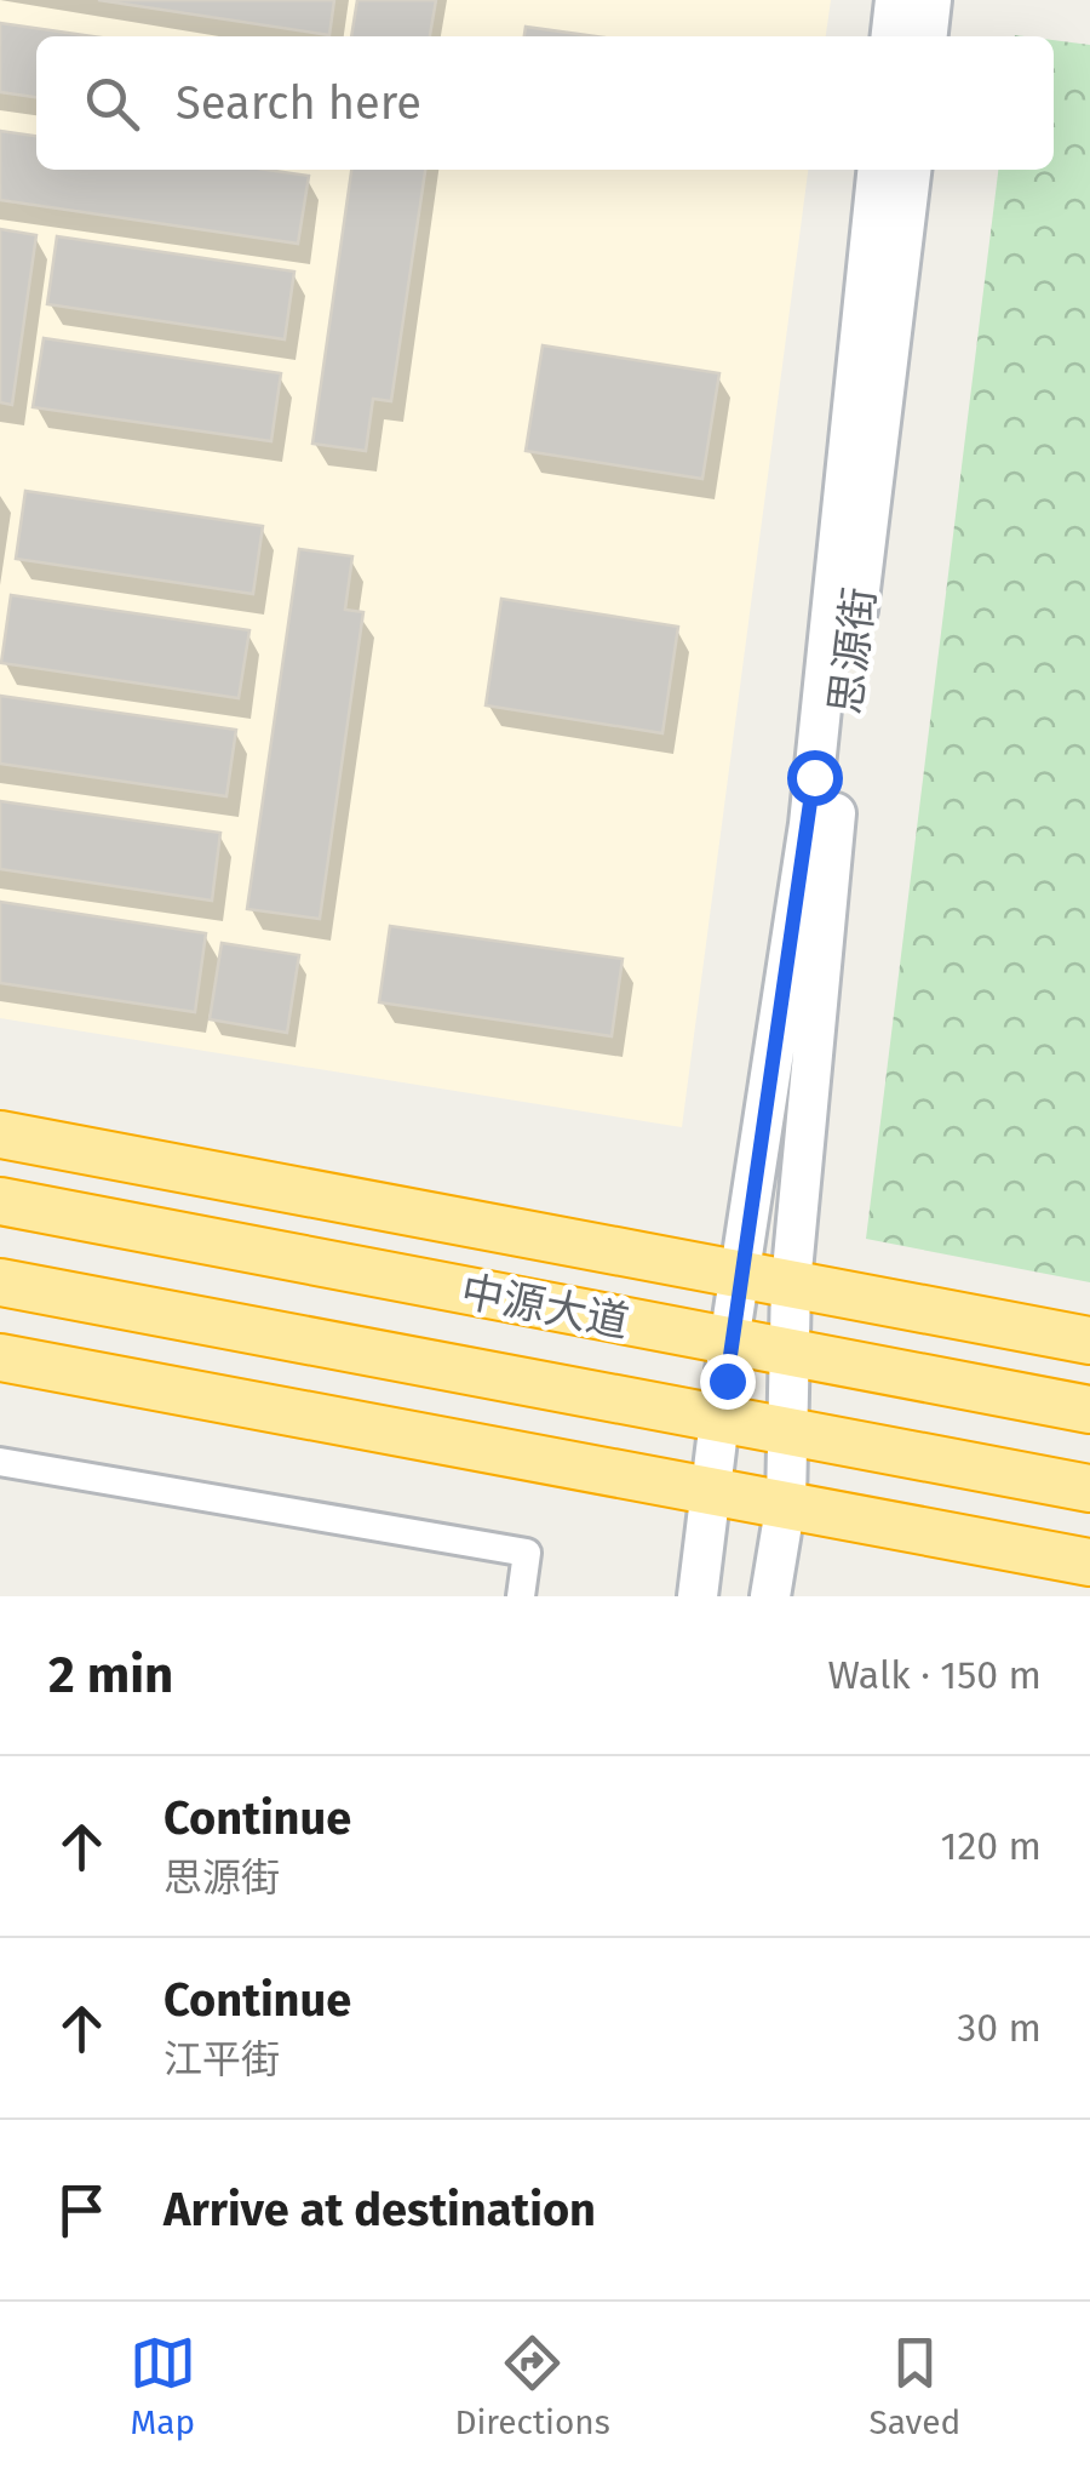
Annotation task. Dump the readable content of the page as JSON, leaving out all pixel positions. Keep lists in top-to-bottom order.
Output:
{
  "streets": {
    "highway": ["中源大道"],
    "main road": ["思源街"]
  },
  "crossings": [
    ["思源街", "中源大道"]
  ],
  "page": {
    "search": "Search here",
    "heading": ["2 min", "Walk · 150 m"],
    "list": [
      ["Continue", "思源街", "120 m"],
      ["Continue", "江平街", "30 m"],
      "Arrive at destination"
    ],
    "nav": ["Map", "Directions", "Saved"]
  }
}
